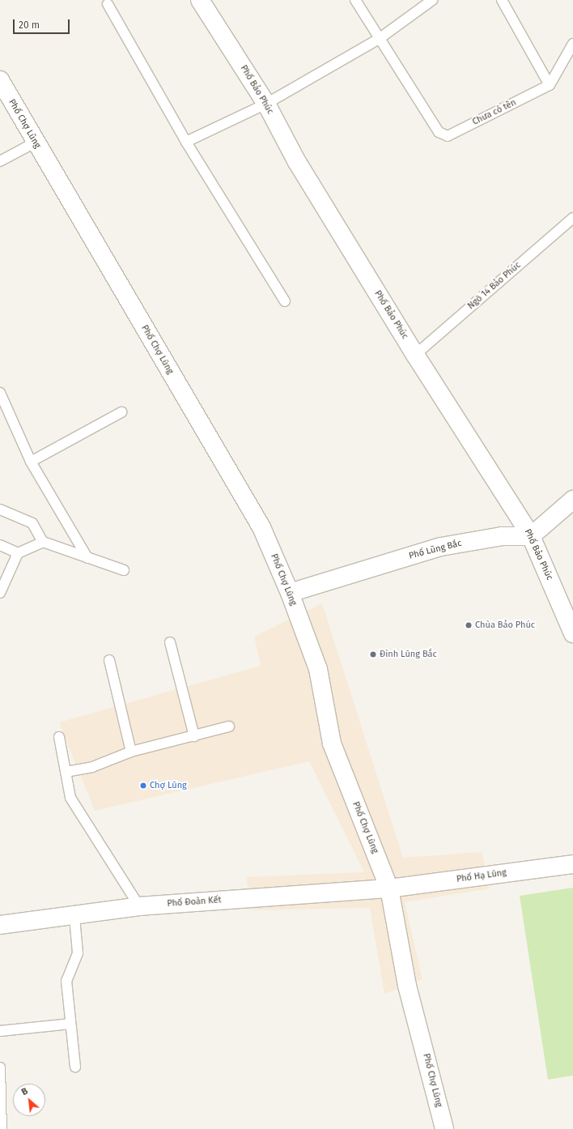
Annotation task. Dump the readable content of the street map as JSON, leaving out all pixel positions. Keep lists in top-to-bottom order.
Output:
{
  "streets": {
    "street": [
      "Phố Bảo Phúc",
      "Phố Chợ Lũng",
      "Phố Lũng Bắc",
      "Phố Hạ Lũng",
      "Phố Đoàn Kết"
    ],
    "lane": ["Chưa có tên", "Ngõ 14 Bảo Phúc"]
  },
  "crossings": [
    ["Phố Bảo Phúc", "Ngõ 14 Bảo Phúc"],
    ["Phố Bảo Phúc", "Phố Lũng Bắc"],
    ["Phố Chợ Lũng", "Phố Lũng Bắc"],
    ["Phố Chợ Lũng", "Phố Hạ Lũng"],
    ["Phố Chợ Lũng", "Phố Đoàn Kết"],
    ["Phố Hạ Lũng", "Phố Đoàn Kết"]
  ],
  "places": ["Chùa Bảo Phúc", "Đình Lũng Bắc", "Chợ Lũng"],
  "scale_bar": "20 m",
  "north": "top left"
}
